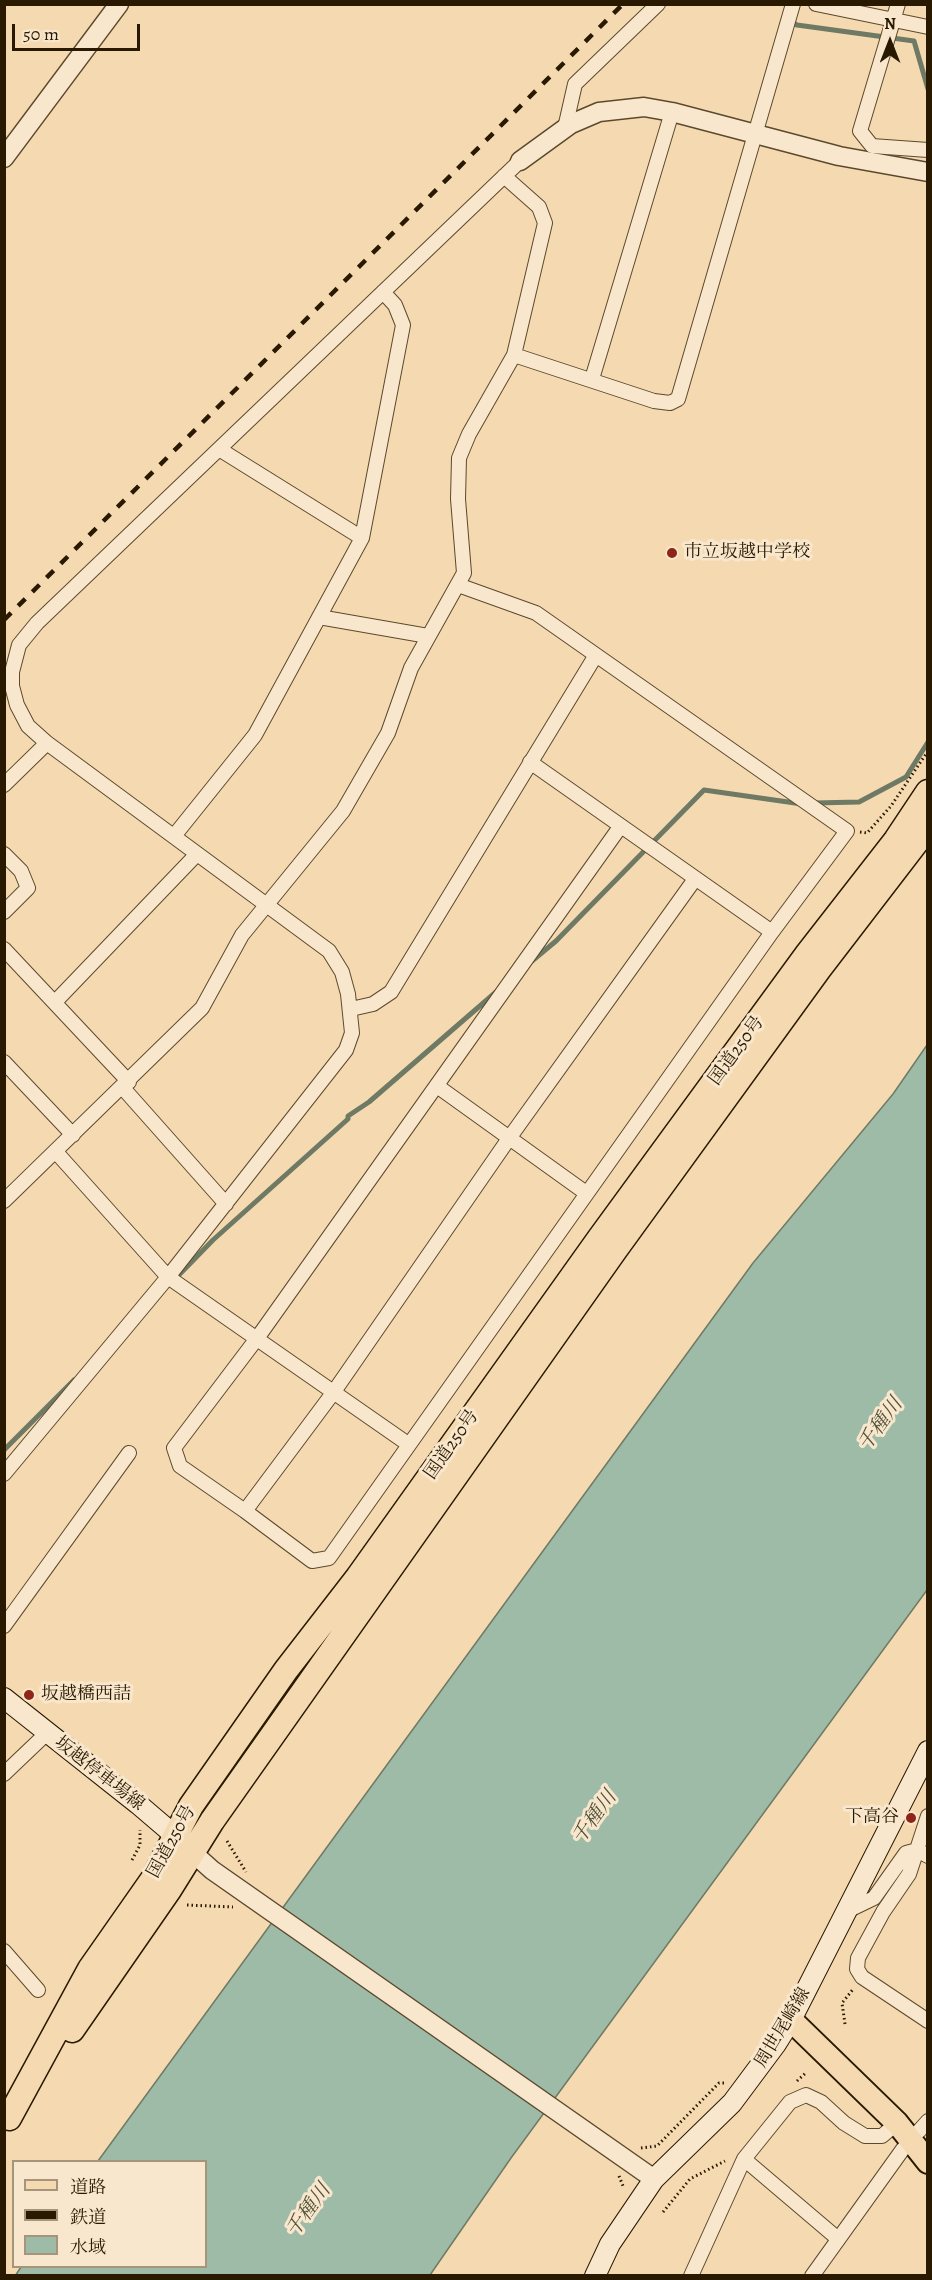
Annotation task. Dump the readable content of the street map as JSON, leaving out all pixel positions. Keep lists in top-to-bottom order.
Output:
{
  "streets": {
    "highway": ["国道250号"],
    "main road": ["坂越停車場線", "周世尾崎線"]
  },
  "crossings": [
    ["国道250号", "坂越停車場線"]
  ],
  "water": ["千種川"],
  "places": ["市立坂越中学校", "坂越橋西詰", "下高谷"],
  "legend": ["道路", "鉄道", "水域"],
  "scale_bar": "50 m",
  "north": "top"
}
